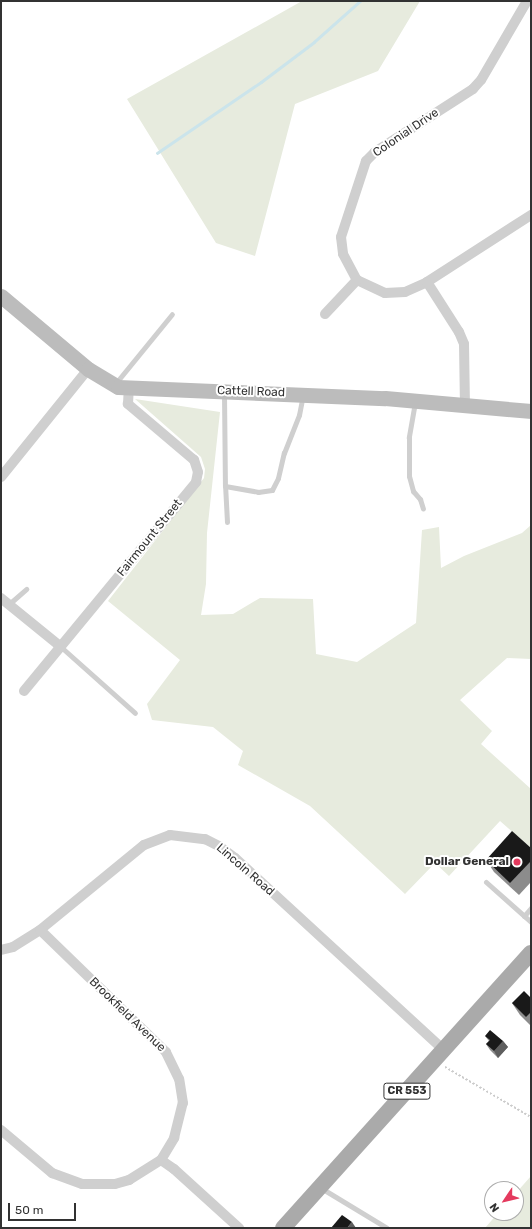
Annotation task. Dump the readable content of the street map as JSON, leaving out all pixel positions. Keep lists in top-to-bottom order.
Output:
{
  "streets": {
    "main road": ["CR 553"],
    "street": [
      "Colonial Drive",
      "Cattell Road",
      "Fairmount Street",
      "Lincoln Road",
      "Brookfield Avenue"
    ]
  },
  "crossings": [
    ["Cattell Road", "Fairmount Street"],
    ["Lincoln Road", "Brookfield Avenue"],
    ["Lincoln Road", "CR 553"]
  ],
  "places": ["Dollar General"],
  "scale_bar": "50 m",
  "north": "bottom left"
}
